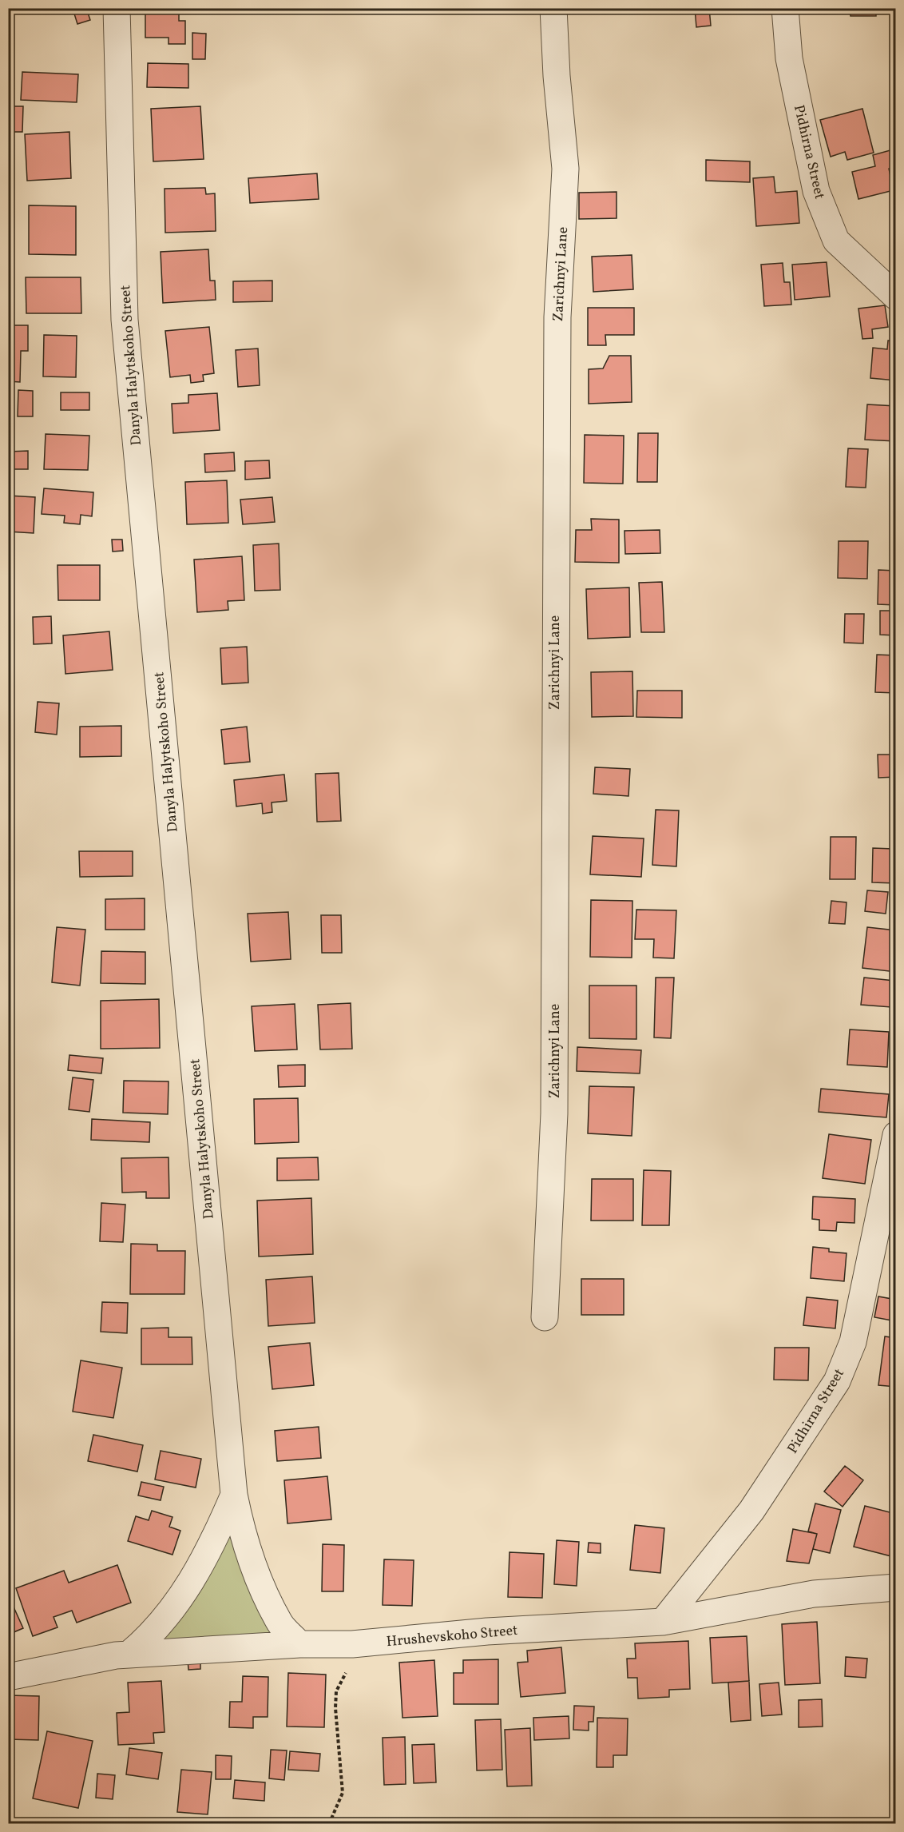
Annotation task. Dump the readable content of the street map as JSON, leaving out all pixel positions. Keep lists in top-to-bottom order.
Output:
{
  "streets": {
    "street": [
      "Pidhirna Street",
      "Zarichnyi Lane",
      "Danylа Halytskoho Street",
      "Hrushevskoho Street"
    ]
  },
  "crossings": [
    ["Pidhirna Street", "Hrushevskoho Street"],
    ["Danylа Halytskoho Street", "Hrushevskoho Street"]
  ]
}
